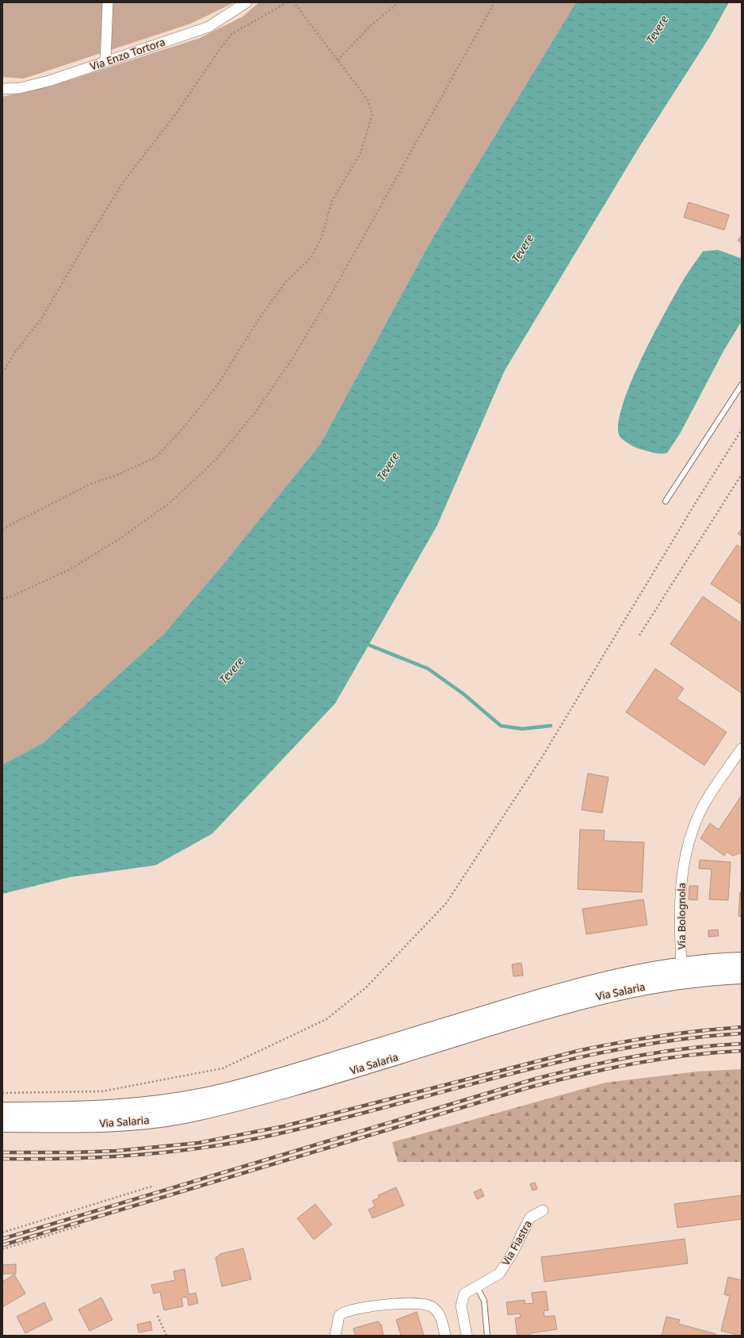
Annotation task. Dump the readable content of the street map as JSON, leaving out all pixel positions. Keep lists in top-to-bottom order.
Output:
{
  "streets": {
    "main road": ["Via Salaria"],
    "street": ["Via Enzo Tortora", "Via Bolognola", "Via Fiastra"]
  },
  "crossings": [
    ["Via Bolognola", "Via Salaria"]
  ],
  "water": ["Tevere"]
}
